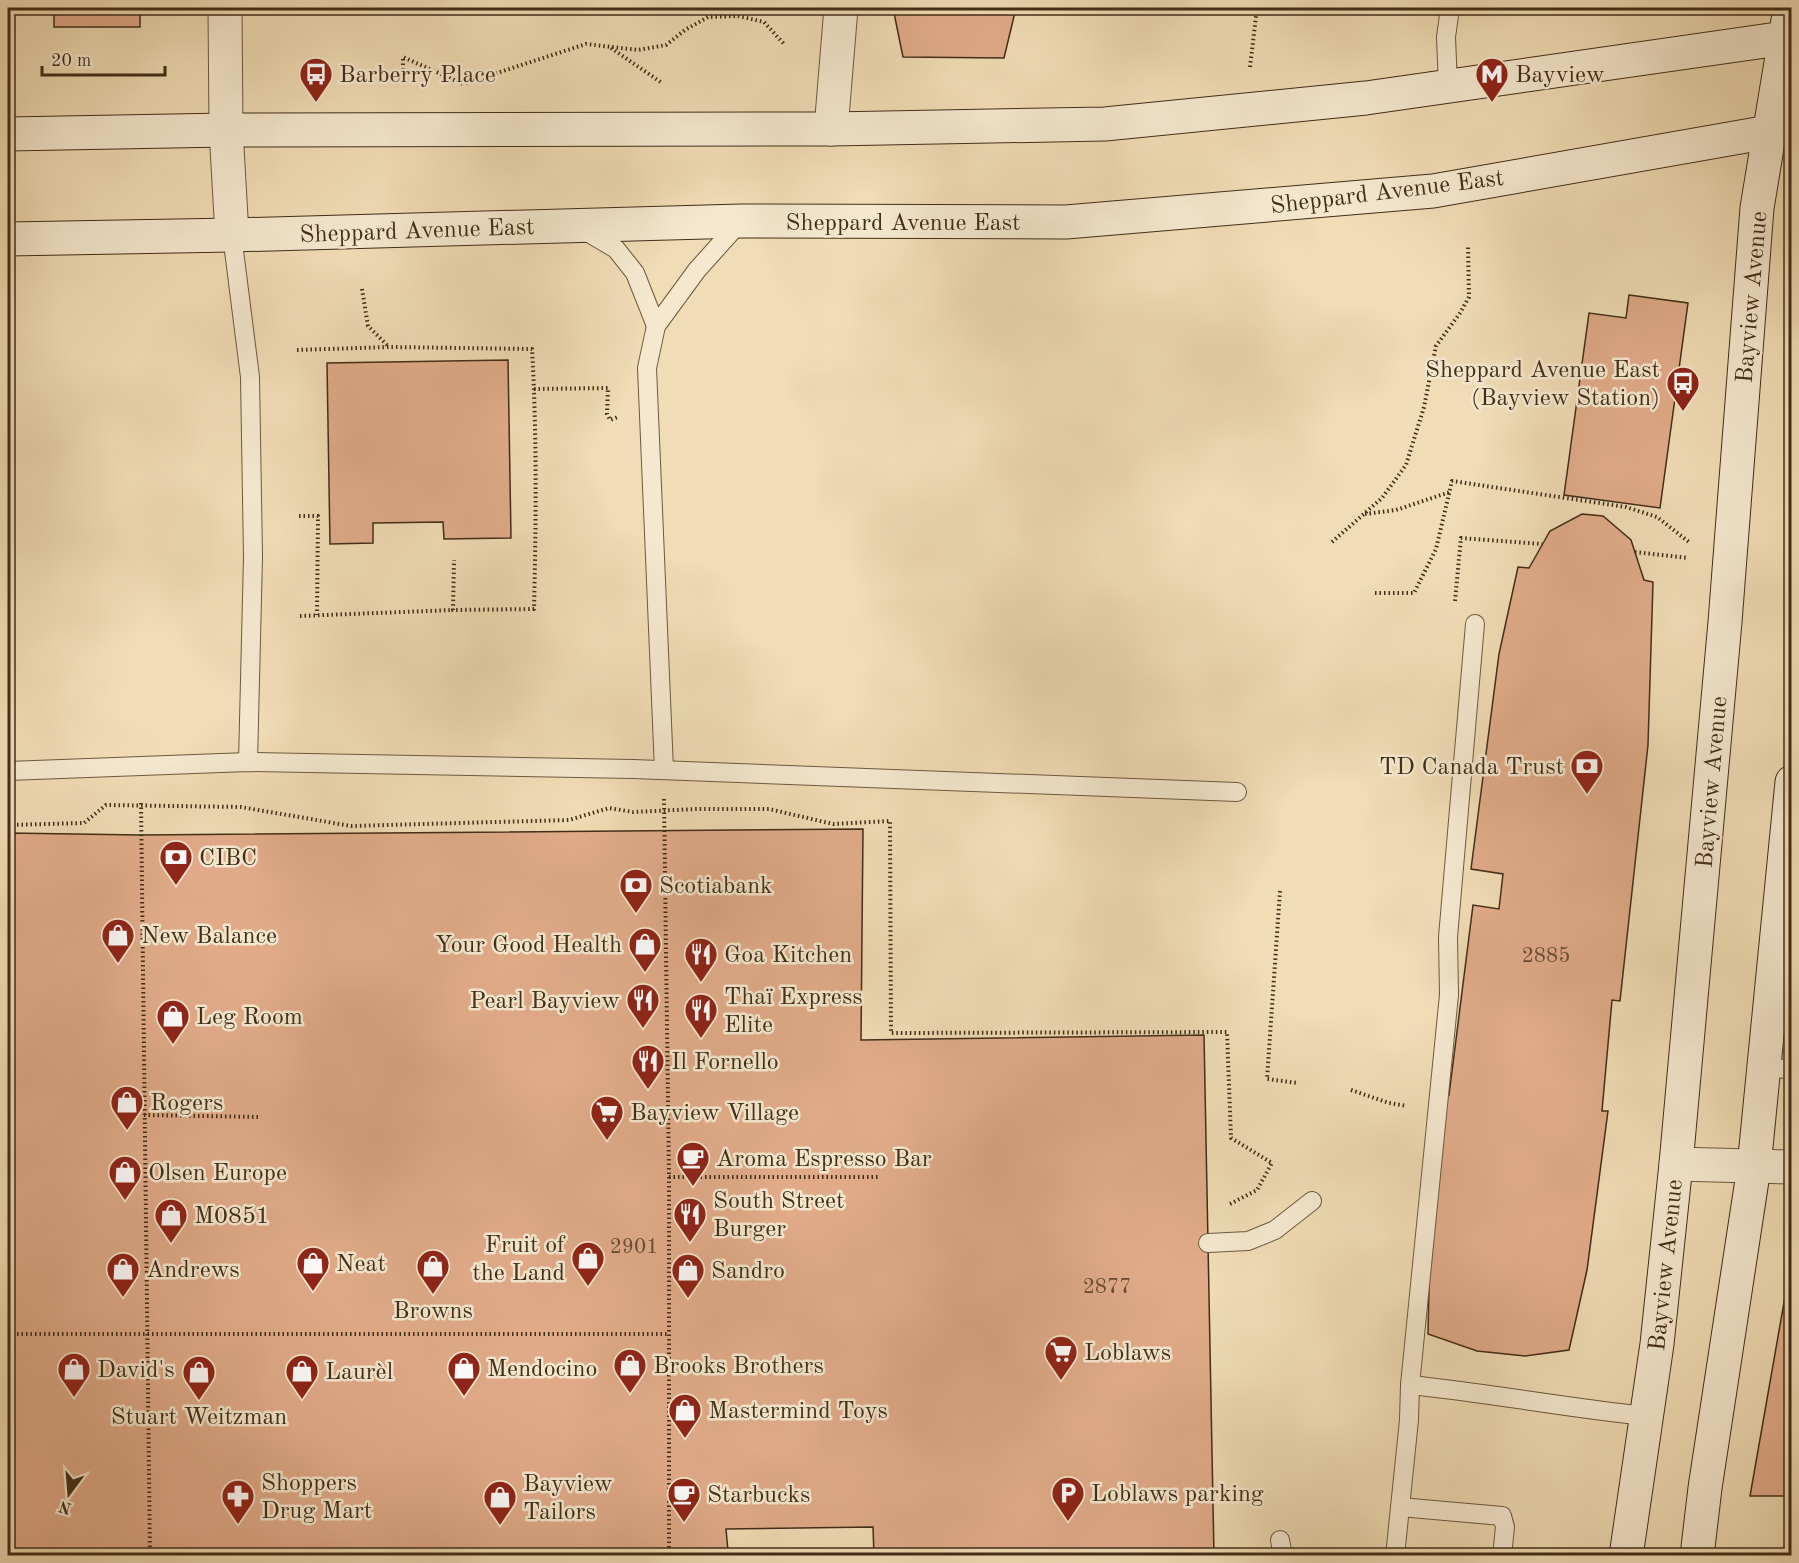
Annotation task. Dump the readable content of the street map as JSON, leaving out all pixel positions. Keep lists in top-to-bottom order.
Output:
{
  "streets": {
    "main road": ["Sheppard Avenue East", "Bayview Avenue"]
  },
  "crossings": [
    ["Sheppard Avenue East", "Bayview Avenue"]
  ],
  "places": {
    "bus stop": ["Barberry Place", "Sheppard Avenue East (Bayview Station)"],
    "metro station": ["Bayview"],
    "bank": ["TD Canada Trust", "CIBC", "Scotiabank"],
    "shop": [
      "New Balance",
      "Your Good Health",
      "Leg Room",
      "Rogers",
      "Olsen Europe",
      "M0851",
      "Fruit of the Land",
      "Neat",
      "Browns",
      "Andrews",
      "Sandro",
      "Brooks Brothers",
      "Mendocino",
      "David's",
      "Laurèl",
      "Stuart Weitzman",
      "Mastermind Toys",
      "Bayview Tailors"
    ],
    "restaurant": [
      "Goa Kitchen",
      "Pearl Bayview",
      "Thaï Express Elite",
      "Il Fornello",
      "South Street Burger"
    ],
    "supermarket": ["Bayview Village", "Loblaws"],
    "cafe": ["Aroma Espresso Bar", "Starbucks"],
    "parking": ["Loblaws parking"],
    "pharmacy": ["Shoppers Drug Mart"]
  },
  "house_numbers": ["2885", "2901", "2877"],
  "scale_bar": "20 m",
  "north": "bottom"
}
